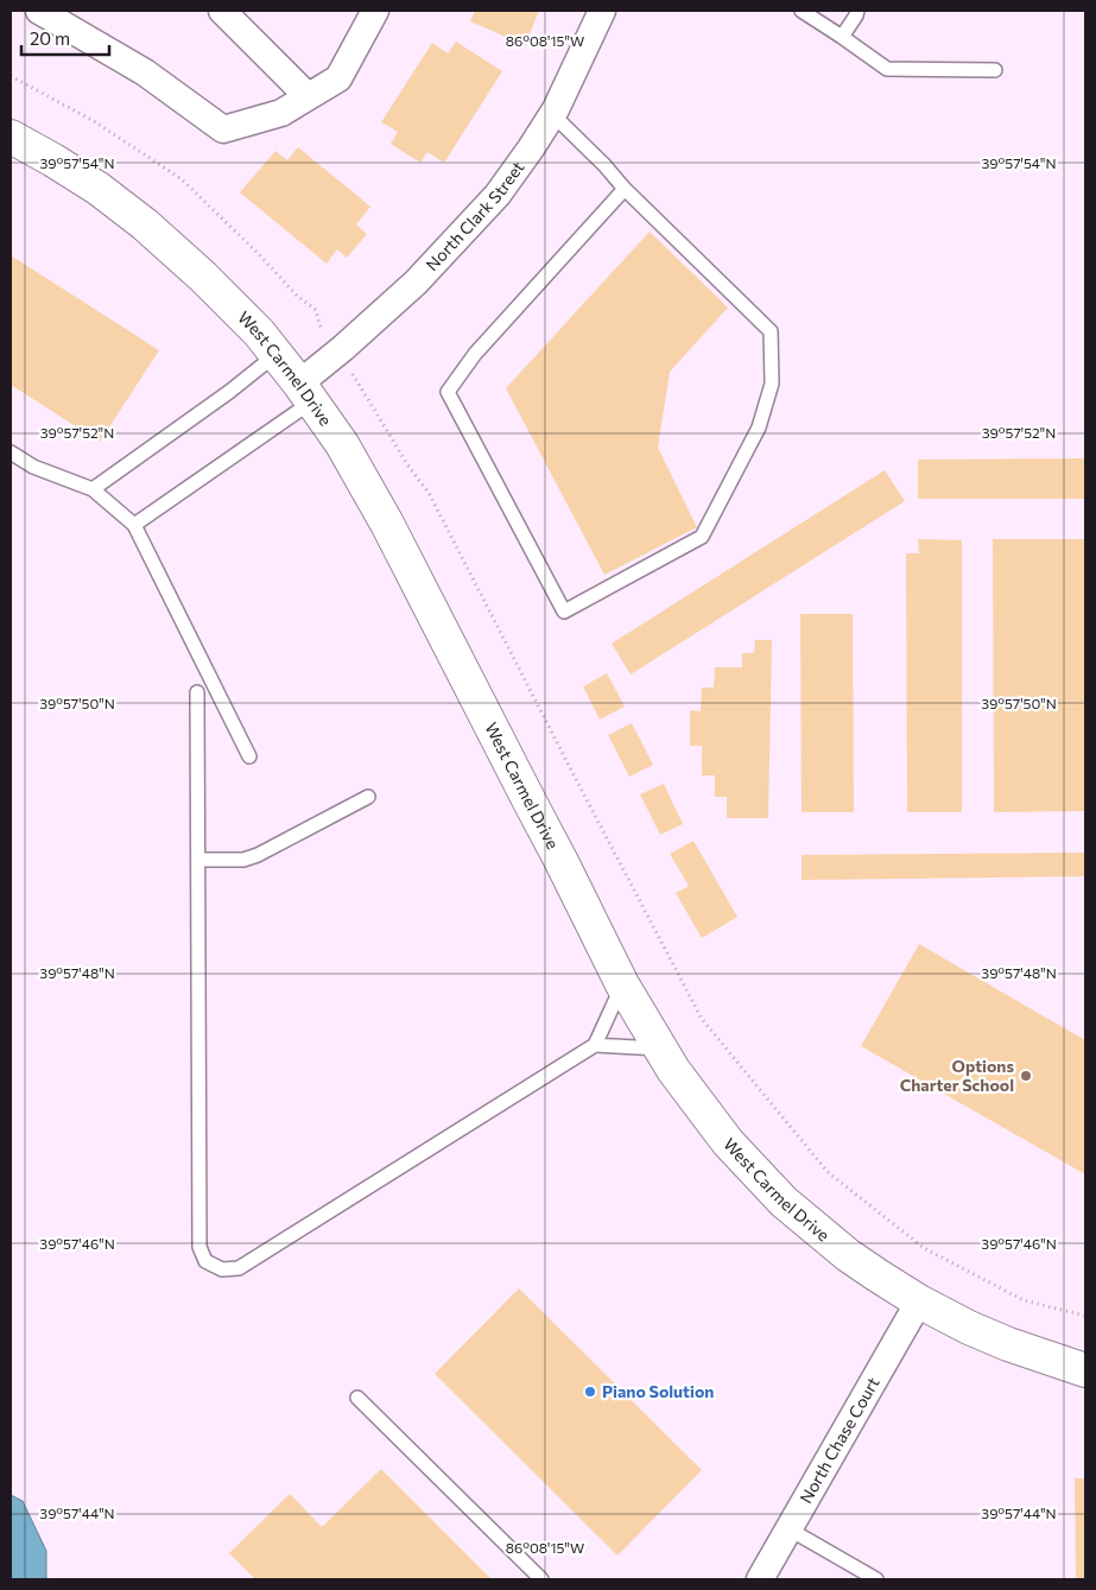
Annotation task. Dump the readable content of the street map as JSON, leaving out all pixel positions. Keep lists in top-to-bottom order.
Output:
{
  "streets": {
    "street": ["North Clark Street", "West Carmel Drive", "North Chase Court"]
  },
  "crossings": [
    ["North Clark Street", "West Carmel Drive"],
    ["West Carmel Drive", "North Chase Court"]
  ],
  "places": ["Options Charter School", "Piano Solution"],
  "scale_bar": "20 m",
  "coordinates": [
    "86°08'15\"W",
    "39°57'54\"N",
    "39°57'52\"N",
    "39°57'50\"N",
    "39°57'48\"N",
    "39°57'46\"N",
    "39°57'44\"N"
  ]
}
